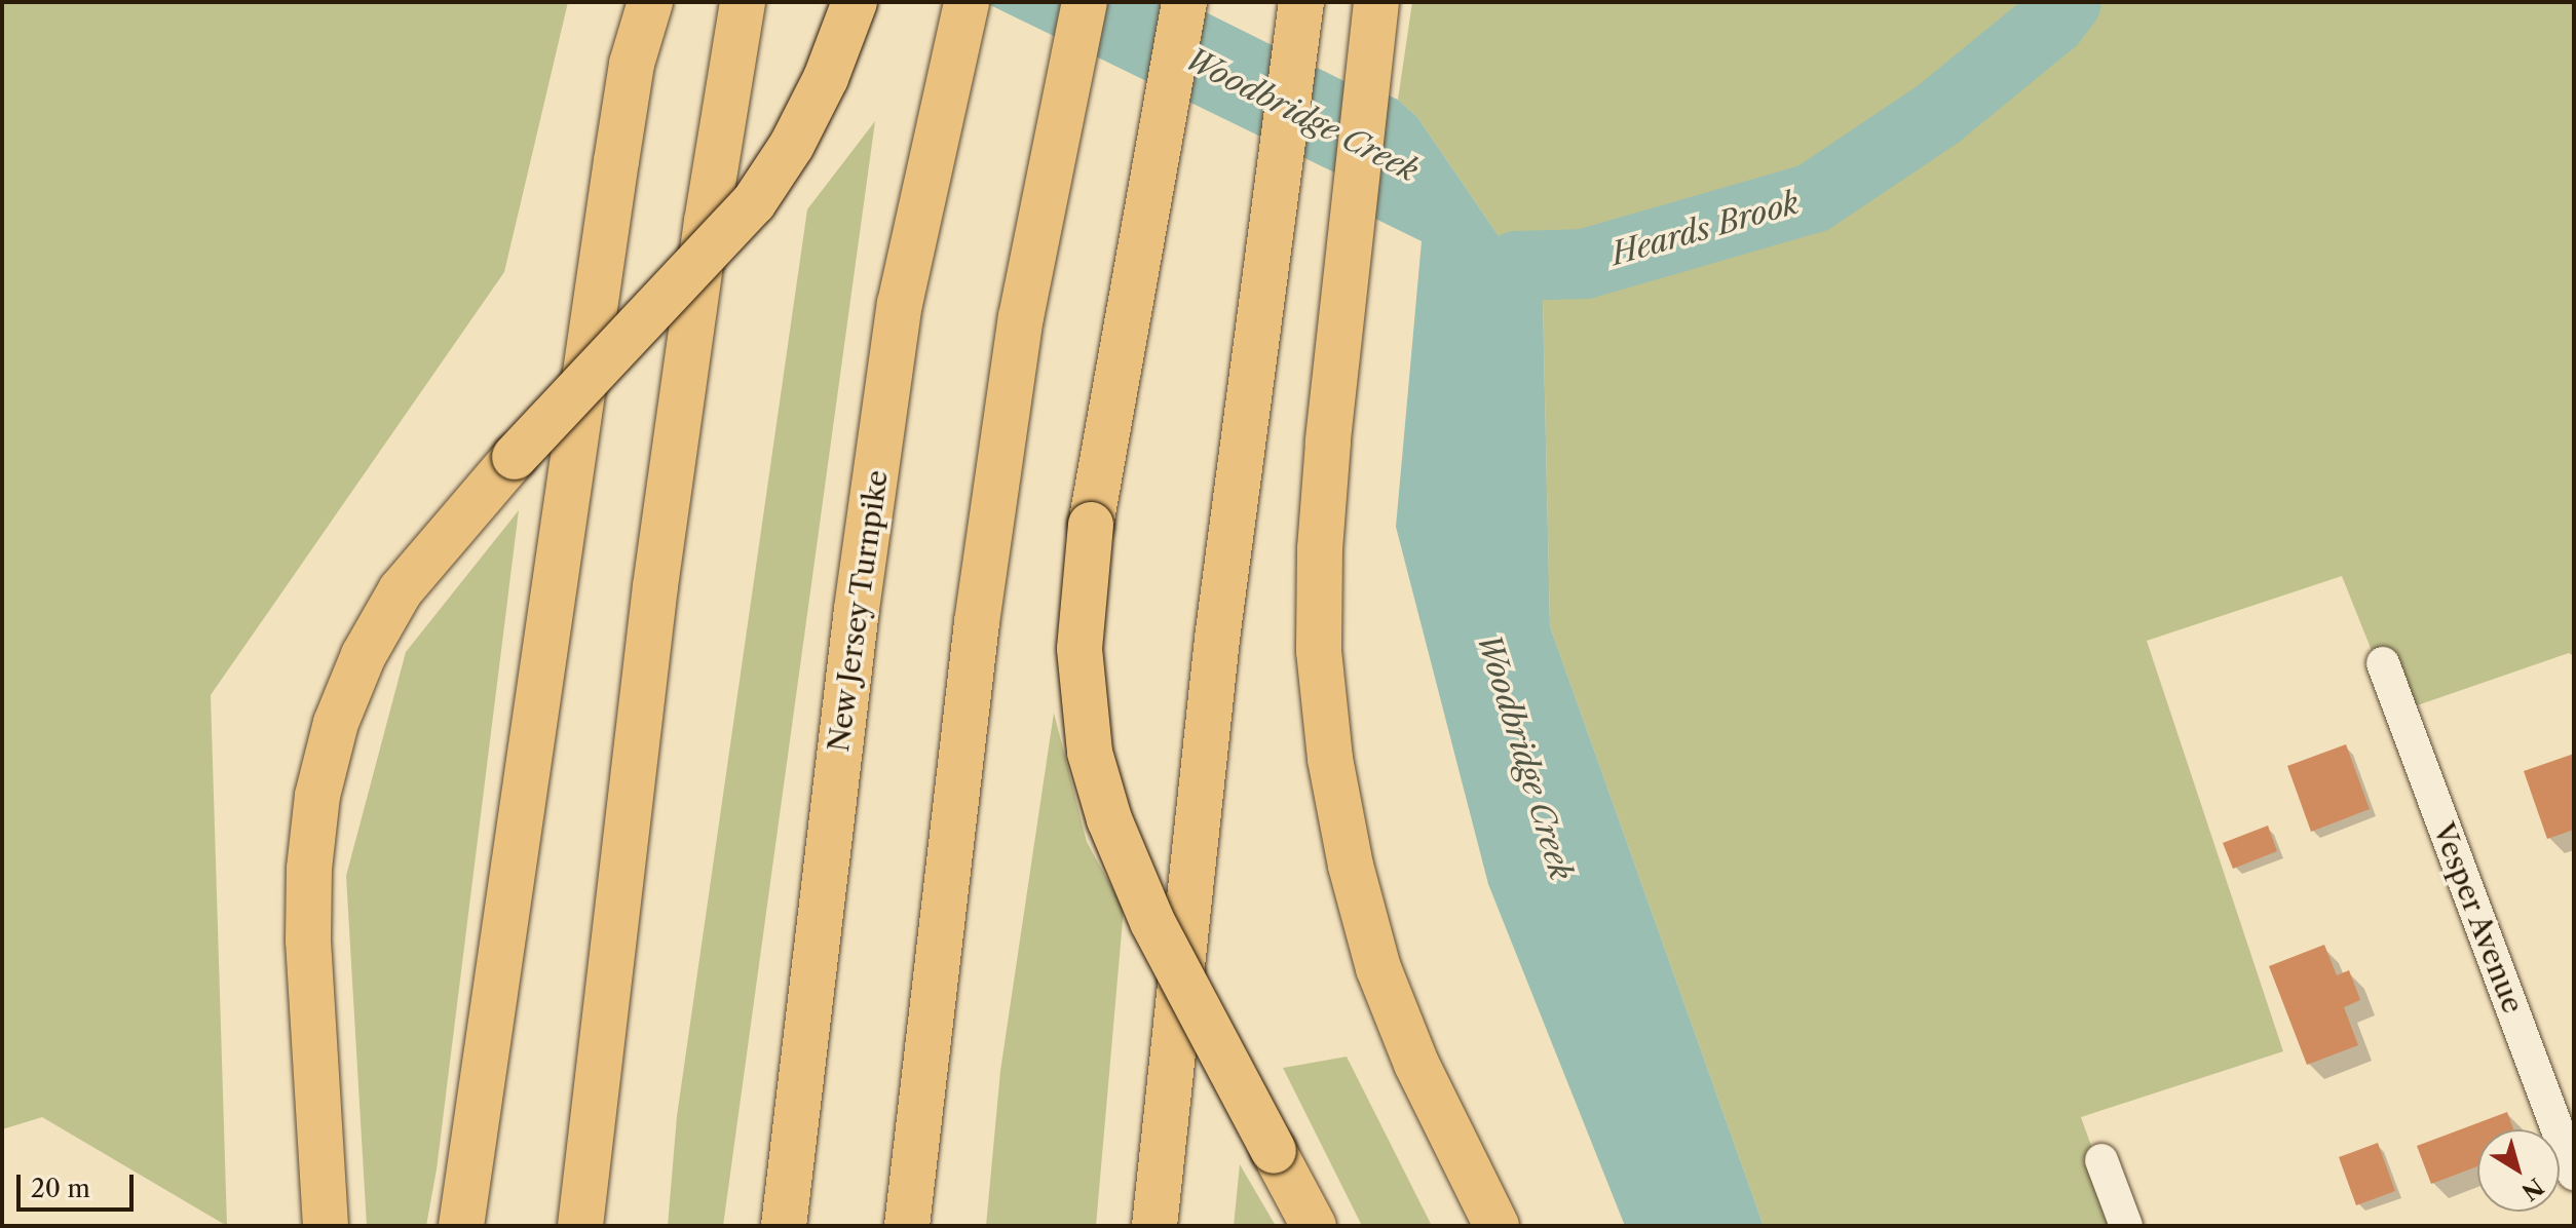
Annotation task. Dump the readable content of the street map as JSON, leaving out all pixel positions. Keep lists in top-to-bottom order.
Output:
{
  "streets": {
    "highway": ["New Jersey Turnpike"],
    "street": ["Vesper Avenue"]
  },
  "water": ["Woodbridge Creek", "Heards Brook"],
  "scale_bar": "20 m",
  "north": "bottom right"
}
